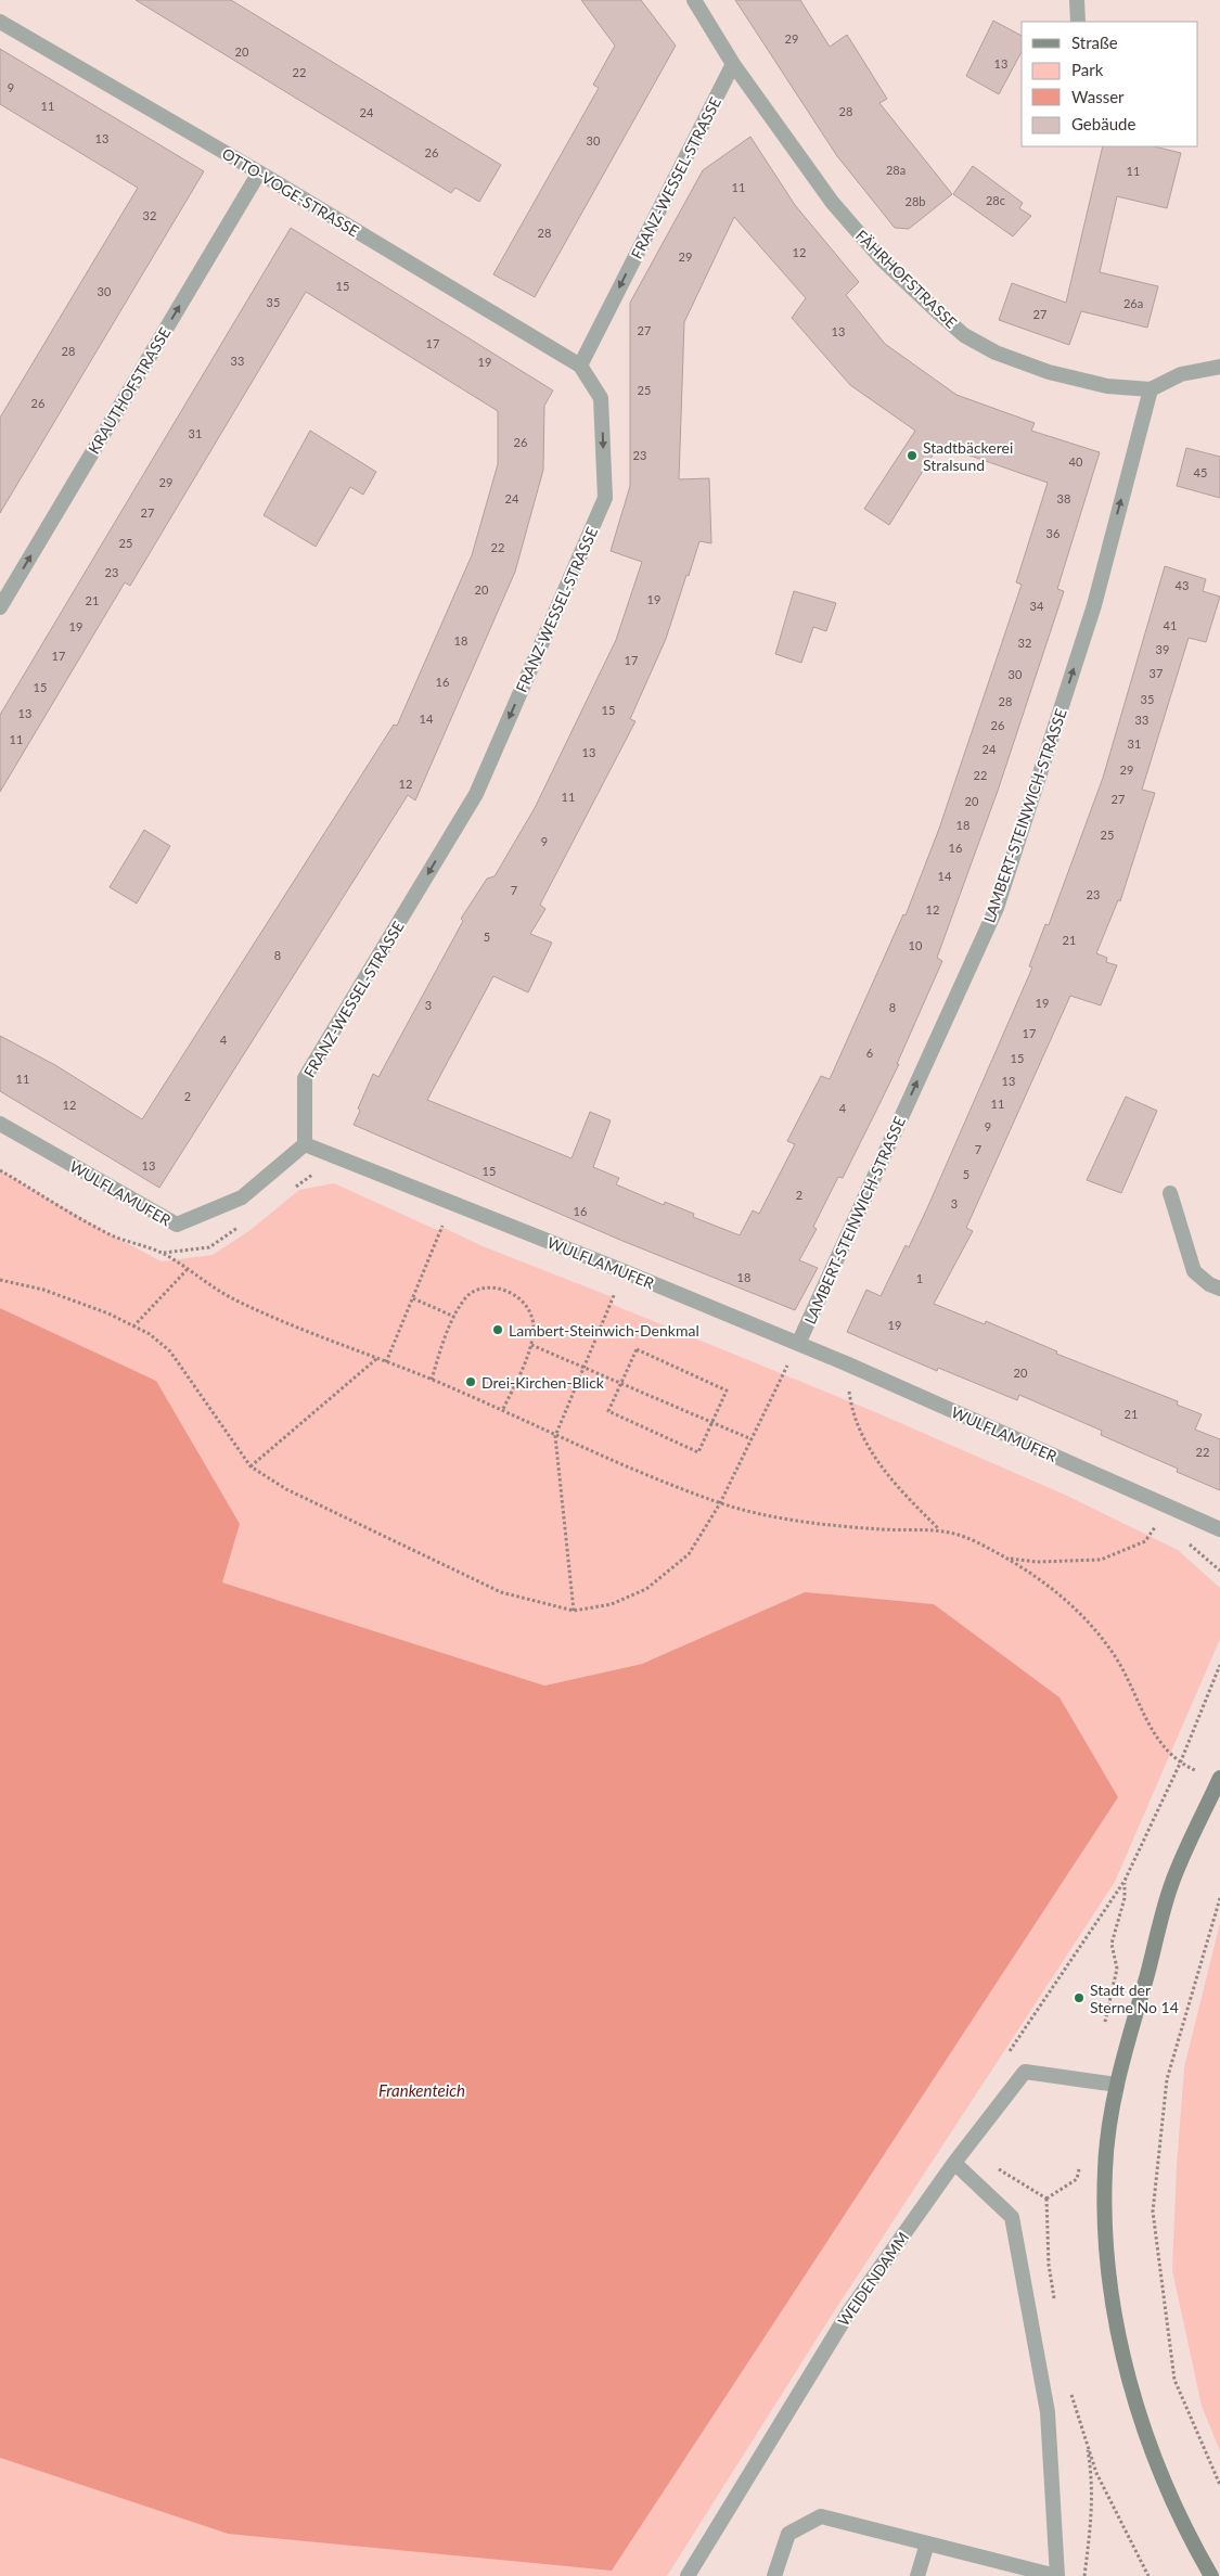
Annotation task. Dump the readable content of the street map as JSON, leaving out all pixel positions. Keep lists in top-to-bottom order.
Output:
{
  "streets": {
    "street": [
      "FRANZ-WESSEL-STRASSE",
      "OTTO-VOGE-STRASSE",
      "FÄHRHOFSTRASSE",
      "KRAUTHOFSTRASSE",
      "LAMBERT-STEINWICH-STRASSE",
      "WULFLAMUFER",
      "WEIDENDAMM"
    ]
  },
  "crossings": [
    ["FRANZ-WESSEL-STRASSE", "OTTO-VOGE-STRASSE"],
    ["FRANZ-WESSEL-STRASSE", "FÄHRHOFSTRASSE"],
    ["FRANZ-WESSEL-STRASSE", "WULFLAMUFER"],
    ["OTTO-VOGE-STRASSE", "KRAUTHOFSTRASSE"],
    ["FÄHRHOFSTRASSE", "LAMBERT-STEINWICH-STRASSE"],
    ["LAMBERT-STEINWICH-STRASSE", "WULFLAMUFER"]
  ],
  "one_way": ["FRANZ-WESSEL-STRASSE", "KRAUTHOFSTRASSE", "LAMBERT-STEINWICH-STRASSE"],
  "water": ["Frankenteich"],
  "places": [
    "Stadtbäckerei Stralsund",
    "Lambert-Steinwich-Denkmal",
    "Drei-Kirchen-Blick",
    "Stadt der Sterne No 14"
  ],
  "house_numbers": [
    "29",
    "20",
    "13",
    "22",
    "9",
    "11",
    "28",
    "24",
    "13",
    "30",
    "26",
    "28a",
    "11",
    "11",
    "28c",
    "28b",
    "32",
    "28",
    "12",
    "29",
    "15",
    "30",
    "35",
    "26a",
    "27",
    "27",
    "13",
    "17",
    "28",
    "33",
    "19",
    "25",
    "26",
    "31",
    "26",
    "23",
    "40",
    "45",
    "29",
    "24",
    "38",
    "27",
    "36",
    "25",
    "22",
    "23",
    "43",
    "20",
    "19",
    "21",
    "34",
    "41",
    "19",
    "18",
    "32",
    "39",
    "17",
    "17",
    "37",
    "30",
    "16",
    "15",
    "35",
    "28",
    "15",
    "13",
    "14",
    "33",
    "26",
    "11",
    "31",
    "24",
    "13",
    "29",
    "22",
    "12",
    "11",
    "27",
    "20",
    "18",
    "25",
    "9",
    "16",
    "14",
    "7",
    "23",
    "12",
    "5",
    "21",
    "10",
    "8",
    "19",
    "3",
    "8",
    "17",
    "4",
    "6",
    "15",
    "11",
    "13",
    "2",
    "11",
    "12",
    "4",
    "9",
    "7",
    "13",
    "15",
    "5",
    "2",
    "3",
    "16",
    "18",
    "1",
    "19",
    "20",
    "21",
    "22"
  ],
  "legend": [
    "Straße",
    "Park",
    "Wasser",
    "Gebäude"
  ]
}
